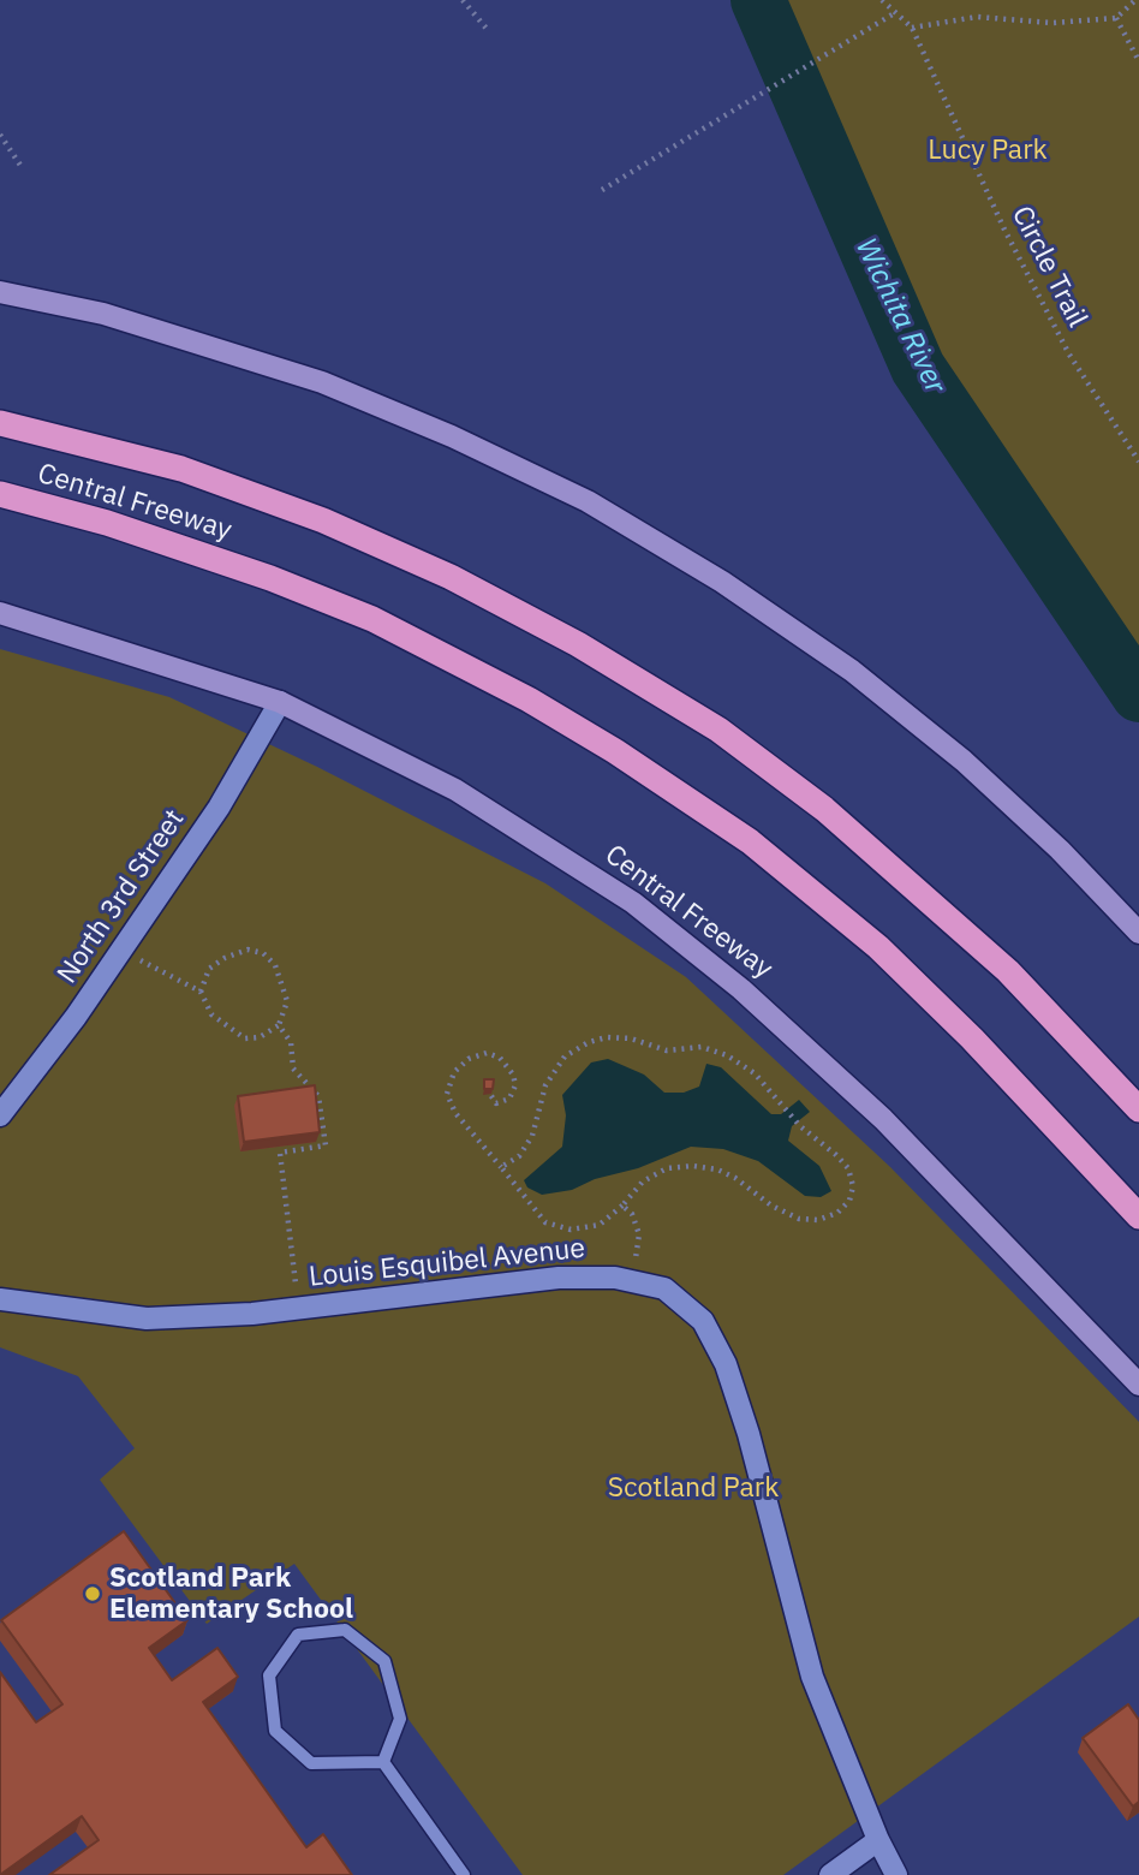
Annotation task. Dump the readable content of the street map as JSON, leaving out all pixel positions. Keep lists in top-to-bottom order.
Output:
{
  "streets": {
    "highway": ["Central Freeway"],
    "street": ["North 3rd Street", "Louis Esquibel Avenue"],
    "path": ["Circle Trail"]
  },
  "crossings": [
    ["Central Freeway", "North 3rd Street"]
  ],
  "water": ["Wichita River"],
  "parks": ["Lucy Park", "Scotland Park"],
  "places": ["Scotland Park Elementary School"]
}
